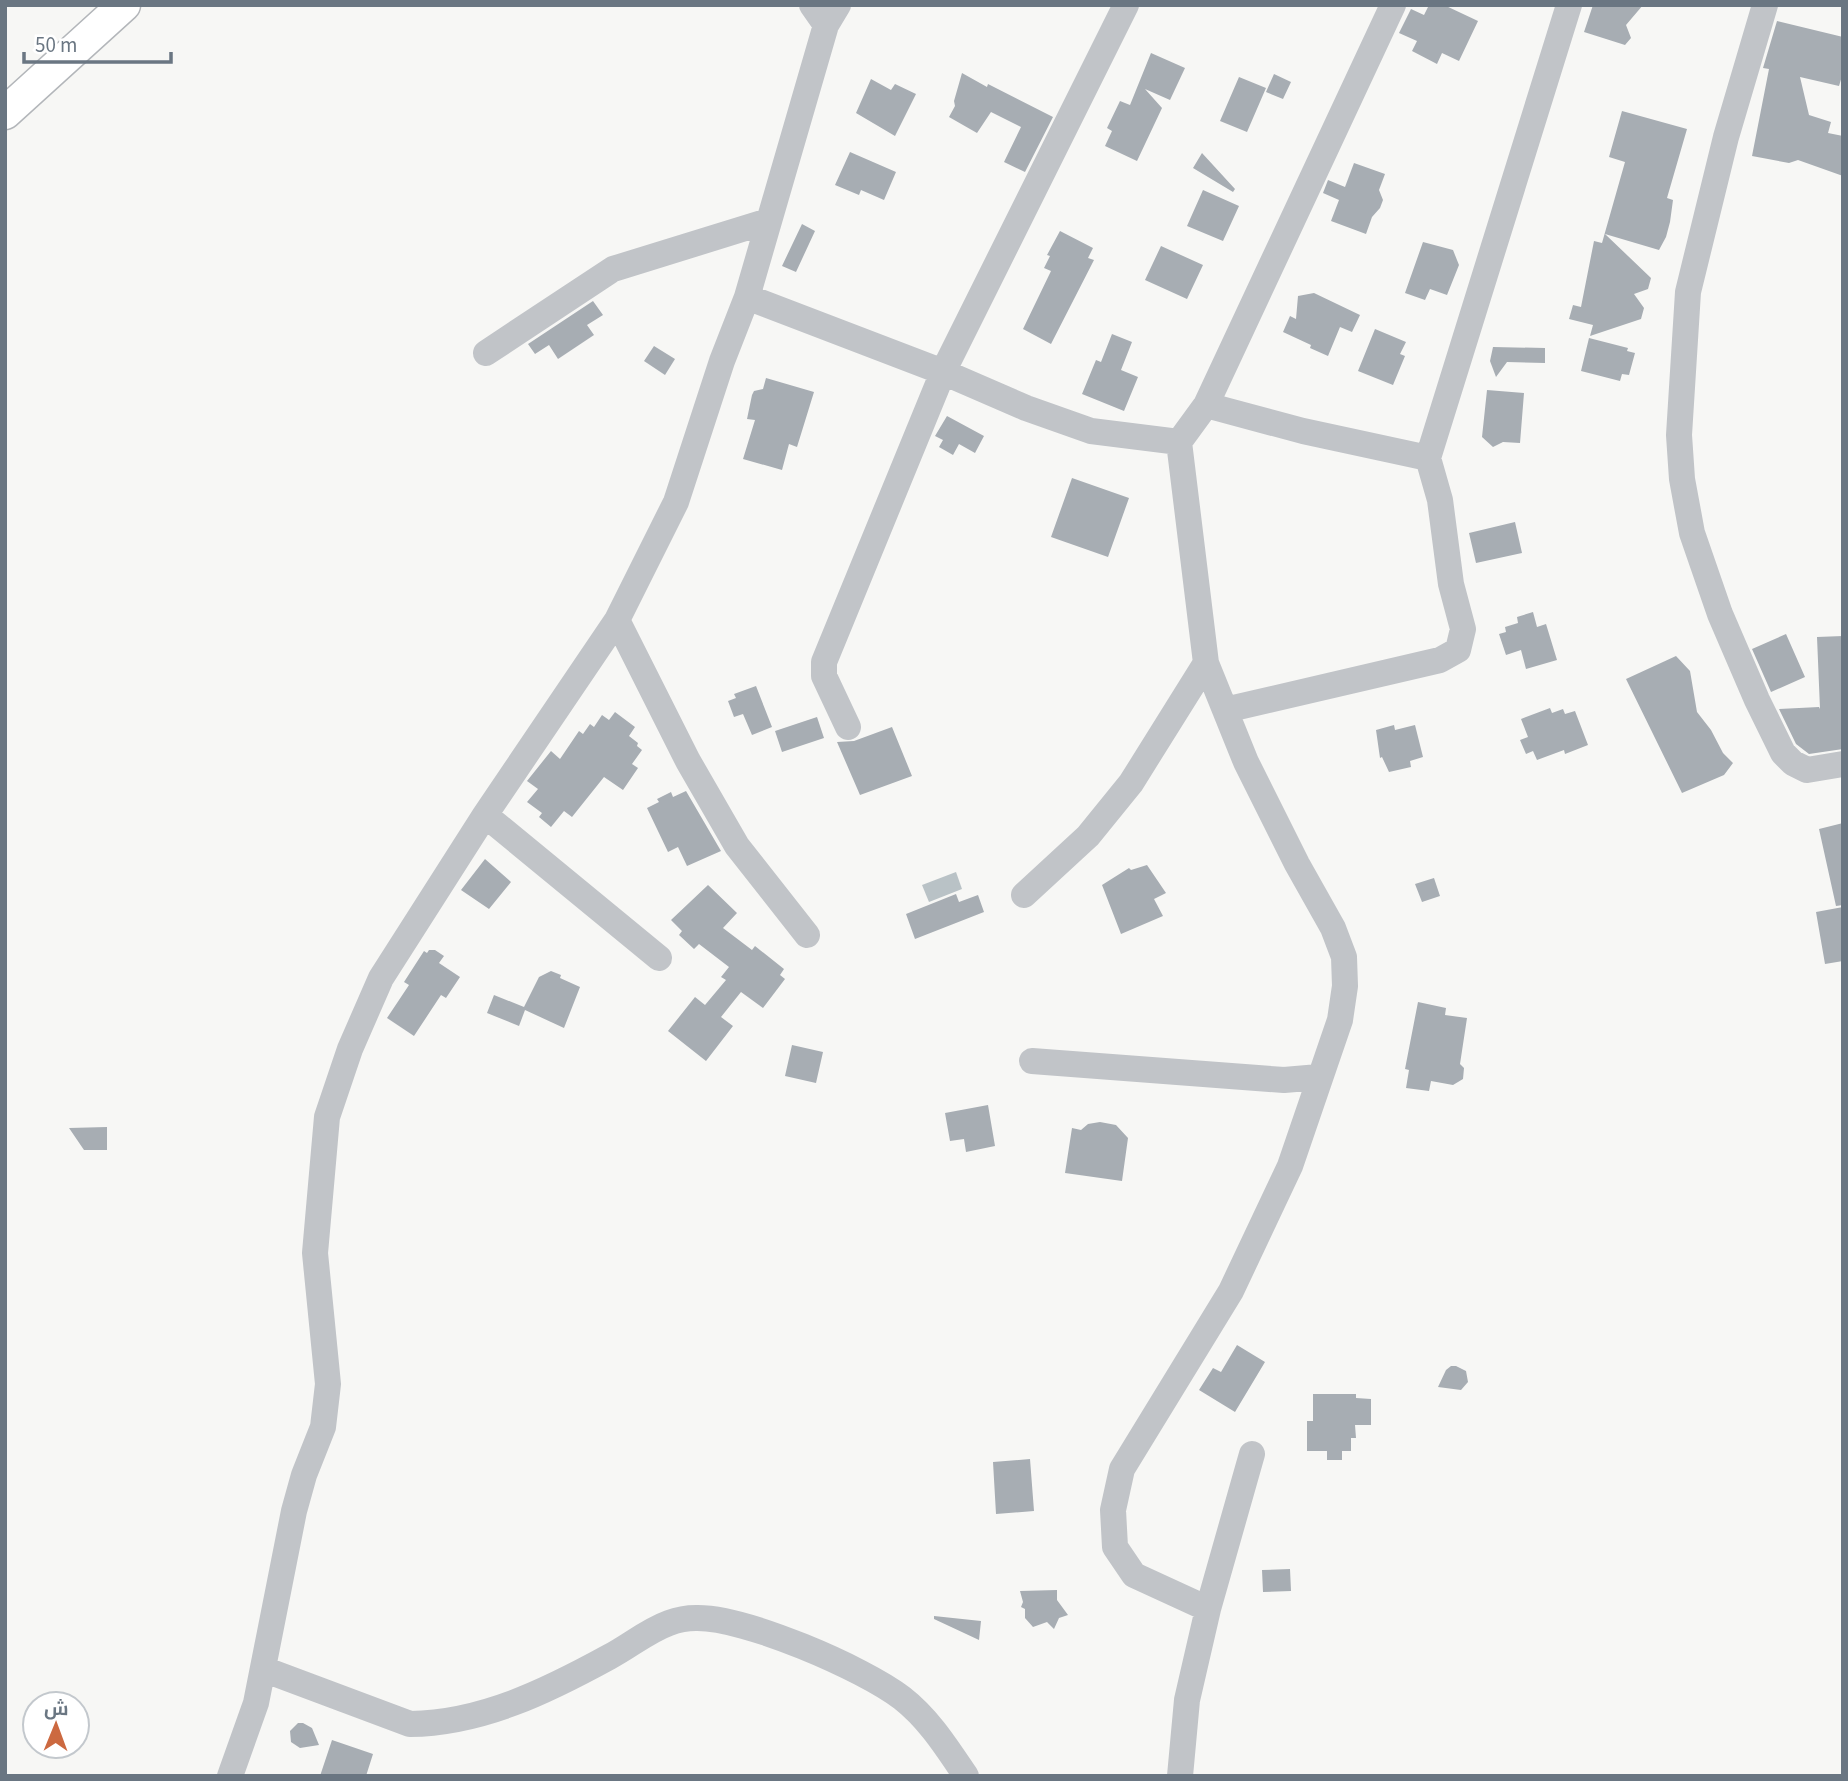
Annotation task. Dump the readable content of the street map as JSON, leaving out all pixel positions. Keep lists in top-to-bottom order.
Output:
{
  "scale_bar": "50 m",
  "north": "top"
}
